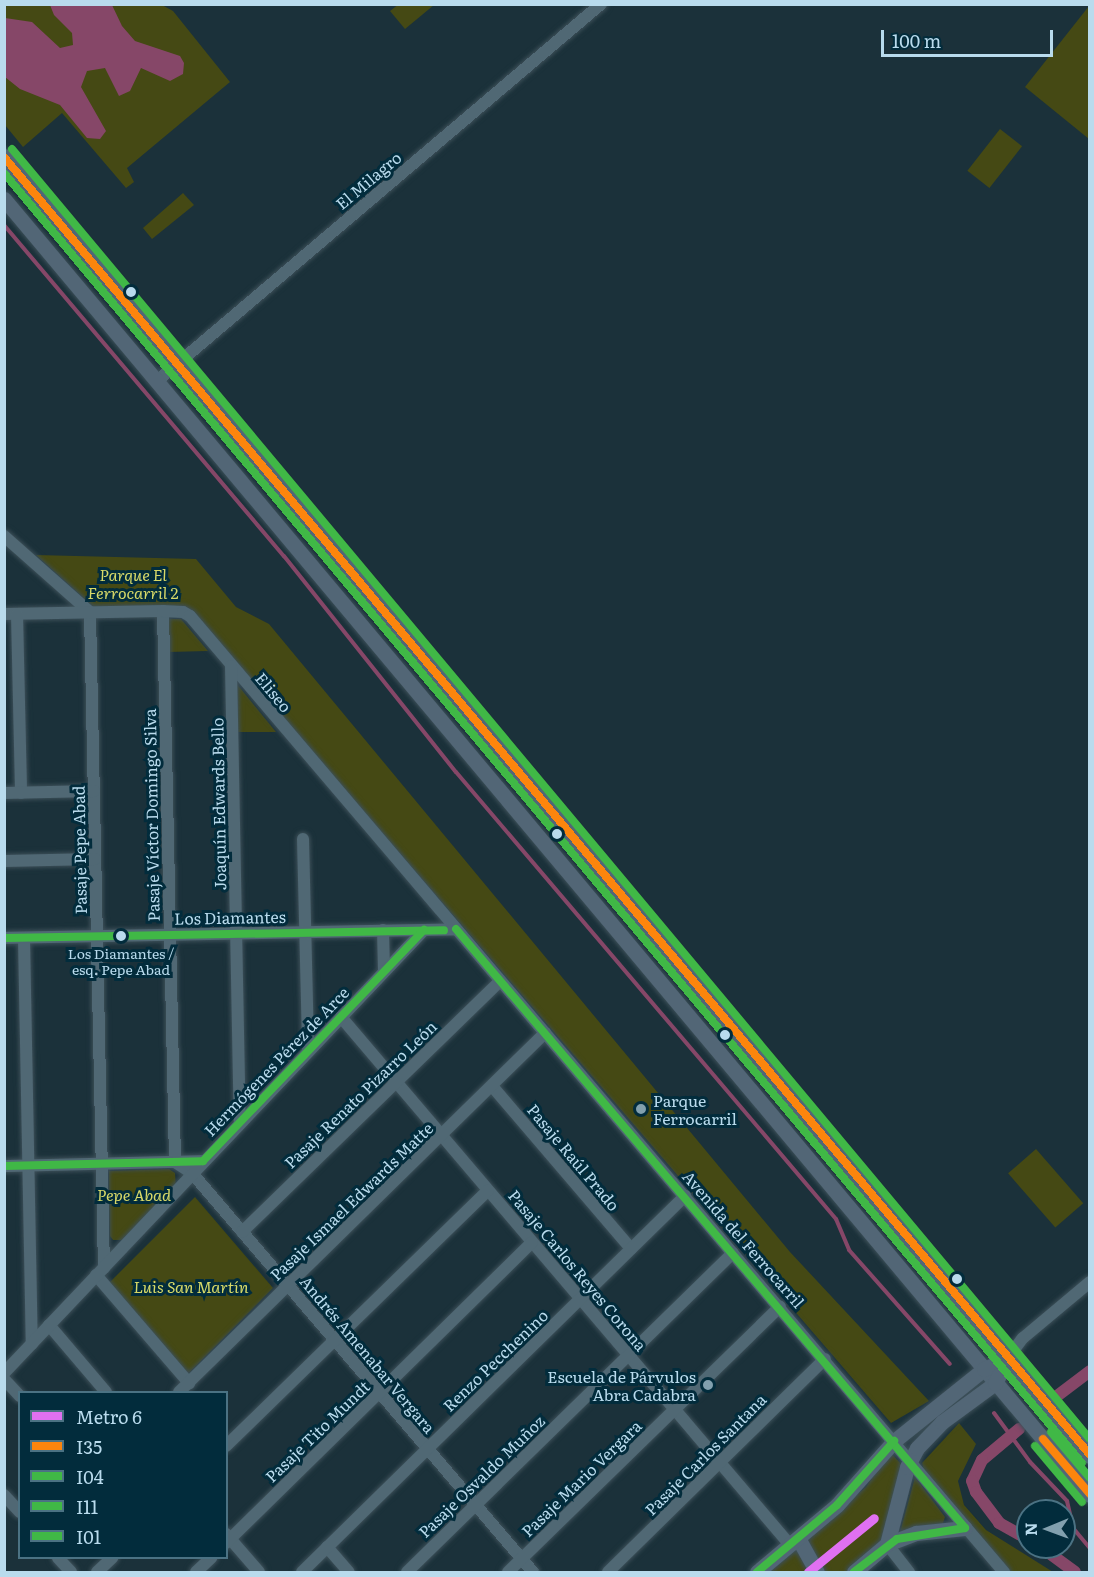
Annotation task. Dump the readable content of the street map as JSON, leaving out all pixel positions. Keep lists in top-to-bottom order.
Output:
{
  "streets": {
    "street": [
      "El Milagro",
      "Eliseo",
      "Joaquín Edwards Bello",
      "Pasaje Víctor Domingo Silva",
      "Pasaje Pepe Abad",
      "Los Diamantes",
      "Hermógenes Pérez de Arce",
      "Pasaje Renato Pizarro León",
      "Pasaje Raúl Prado",
      "Pasaje Ismael Edwards Matte",
      "Avenida del Ferrocarril",
      "Pasaje Carlos Reyes Corona",
      "Andrés Amenabar Vergara",
      "Renzo Pecchenino",
      "Pasaje Tito Mundt",
      "Pasaje Carlos Santana",
      "Pasaje Osvaldo Muñoz",
      "Pasaje Mario Vergara"
    ]
  },
  "crossings": [
    ["Eliseo", "Joaquín Edwards Bello"],
    ["Eliseo", "Pasaje Víctor Domingo Silva"],
    ["Eliseo", "Pasaje Pepe Abad"],
    ["Eliseo", "Los Diamantes"],
    ["Eliseo", "Avenida del Ferrocarril"],
    ["Joaquín Edwards Bello", "Los Diamantes"],
    ["Joaquín Edwards Bello", "Hermógenes Pérez de Arce"],
    ["Pasaje Víctor Domingo Silva", "Los Diamantes"],
    ["Pasaje Víctor Domingo Silva", "Andrés Amenabar Vergara"],
    ["Pasaje Pepe Abad", "Los Diamantes"],
    ["Pasaje Pepe Abad", "Hermógenes Pérez de Arce"],
    ["Los Diamantes", "Hermógenes Pérez de Arce"],
    ["Los Diamantes", "Avenida del Ferrocarril"],
    ["Hermógenes Pérez de Arce", "Pasaje Carlos Reyes Corona"],
    ["Hermógenes Pérez de Arce", "Andrés Amenabar Vergara"],
    ["Pasaje Renato Pizarro León", "Avenida del Ferrocarril"],
    ["Pasaje Renato Pizarro León", "Pasaje Carlos Reyes Corona"],
    ["Pasaje Renato Pizarro León", "Andrés Amenabar Vergara"],
    ["Pasaje Raúl Prado", "Pasaje Ismael Edwards Matte"],
    ["Pasaje Raúl Prado", "Renzo Pecchenino"],
    ["Pasaje Ismael Edwards Matte", "Avenida del Ferrocarril"],
    ["Pasaje Ismael Edwards Matte", "Pasaje Carlos Reyes Corona"],
    ["Pasaje Ismael Edwards Matte", "Andrés Amenabar Vergara"],
    ["Avenida del Ferrocarril", "Renzo Pecchenino"],
    ["Avenida del Ferrocarril", "Pasaje Carlos Santana"],
    ["Avenida del Ferrocarril", "Pasaje Osvaldo Muñoz"],
    ["Avenida del Ferrocarril", "Pasaje Mario Vergara"],
    ["Pasaje Carlos Reyes Corona", "Renzo Pecchenino"],
    ["Pasaje Carlos Reyes Corona", "Pasaje Tito Mundt"],
    ["Pasaje Carlos Reyes Corona", "Pasaje Carlos Santana"],
    ["Pasaje Carlos Reyes Corona", "Pasaje Osvaldo Muñoz"],
    ["Pasaje Carlos Reyes Corona", "Pasaje Mario Vergara"],
    ["Andrés Amenabar Vergara", "Renzo Pecchenino"],
    ["Andrés Amenabar Vergara", "Pasaje Tito Mundt"],
    ["Andrés Amenabar Vergara", "Pasaje Osvaldo Muñoz"],
    ["Andrés Amenabar Vergara", "Pasaje Mario Vergara"]
  ],
  "parks": ["Parque El Ferrocarril 2", "Pepe Abad", "Luis San Martín"],
  "places": ["Los Diamantes / esq. Pepe Abad", "Parque Ferrocarril", "Escuela de Párvulos Abra Cadabra"],
  "lines": [
    "transit line I11",
    "transit line I35",
    "transit line I04",
    "transit line I01",
    "metro line 6"
  ],
  "legend": [
    "Metro 6",
    "I35",
    "I04",
    "I11",
    "I01"
  ],
  "scale_bar": "100 m",
  "north": "left"
}
